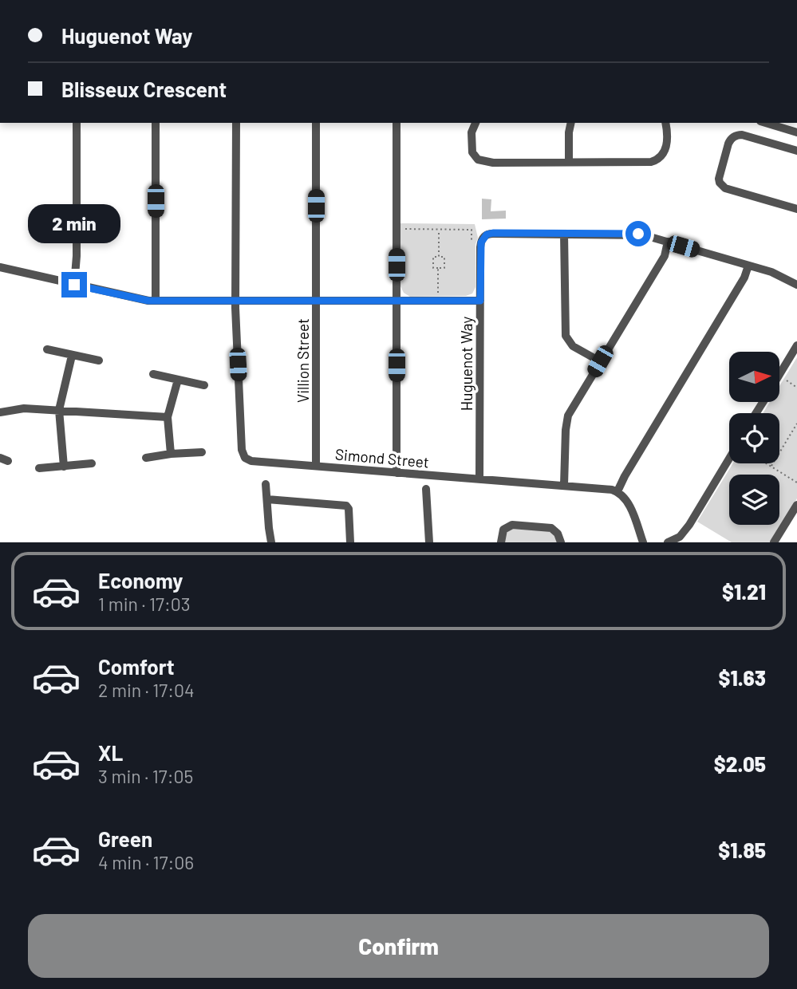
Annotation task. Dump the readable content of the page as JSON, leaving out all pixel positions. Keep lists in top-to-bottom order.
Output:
{
  "streets": {
    "street": ["Villion Street", "Huguenot Way", "Simond Street"]
  },
  "crossings": [
    ["Villion Street", "Simond Street"],
    ["Huguenot Way", "Simond Street"]
  ],
  "north": "right",
  "page": {
    "banner": ["Huguenot Way", "Blisseux Crescent"],
    "bubble": "2 min",
    "list": [
      {
        "name": "Economy",
        "note": "1 min · 17:03",
        "value": "$1.21"
      },
      {
        "name": "Comfort",
        "note": "2 min · 17:04",
        "value": "$1.63"
      },
      {
        "name": "XL",
        "note": "3 min · 17:05",
        "value": "$2.05"
      },
      {
        "name": "Green",
        "note": "4 min · 17:06",
        "value": "$1.85"
      }
    ],
    "buttons": "Confirm"
  }
}
